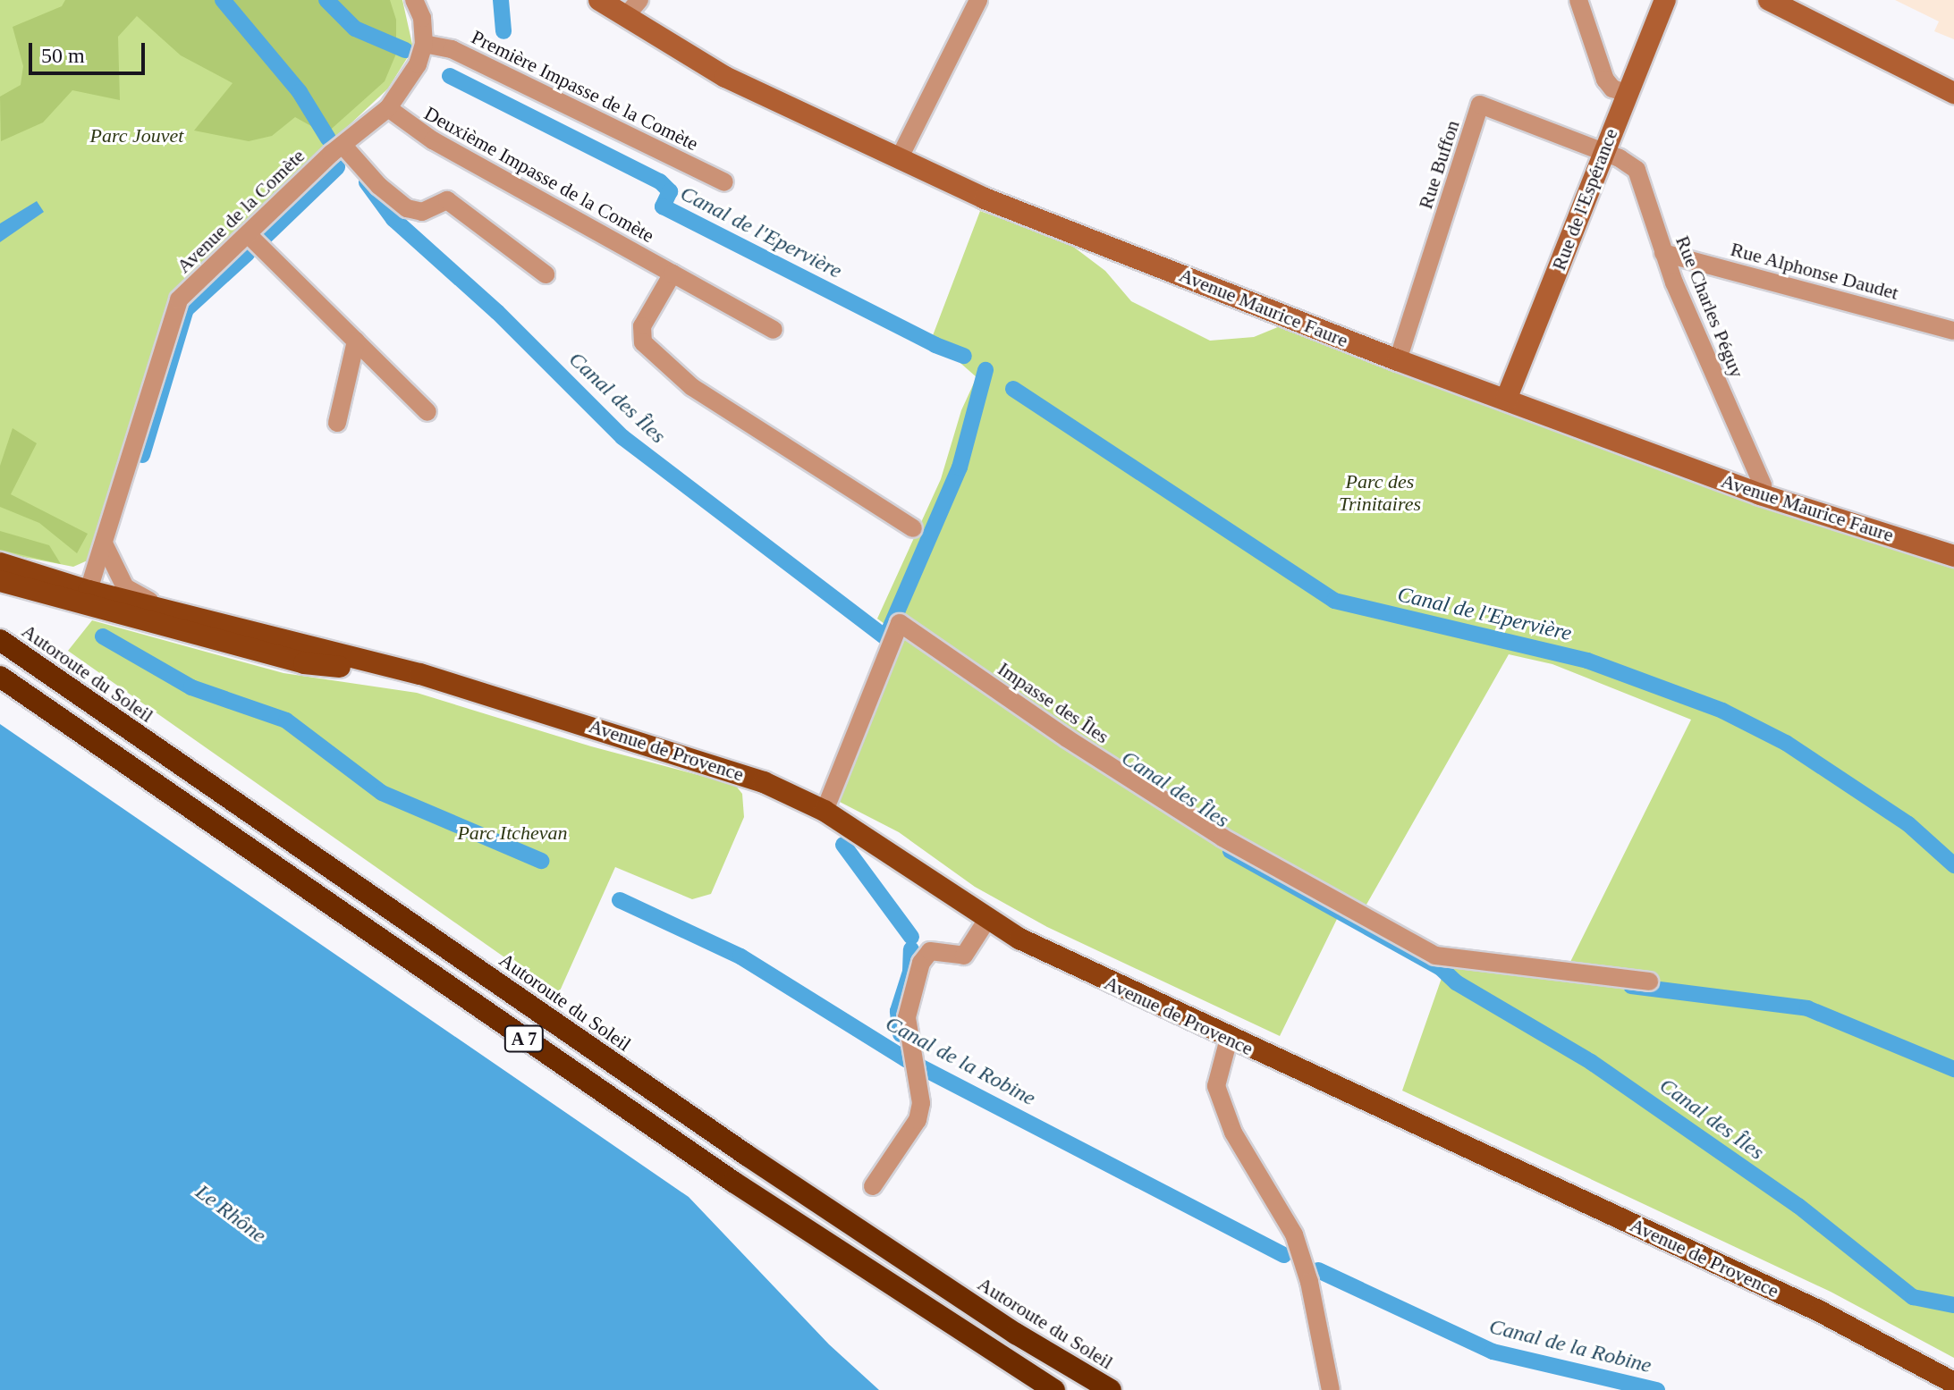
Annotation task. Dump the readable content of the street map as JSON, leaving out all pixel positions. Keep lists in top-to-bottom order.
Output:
{
  "streets": {
    "highway": ["Autoroute du Soleil", "A 7"],
    "main road": ["Avenue de Provence"],
    "street": [
      "Première Impasse de la Comète",
      "Rue Buffon",
      "Deuxième Impasse de la Comète",
      "Rue de l'Espérance",
      "Avenue de la Comète",
      "Rue Alphonse Daudet",
      "Rue Charles Péguy",
      "Avenue Maurice Faure",
      "Impasse des Îles"
    ]
  },
  "crossings": [
    ["Première Impasse de la Comète", "Avenue de la Comète"],
    ["Rue Buffon", "Rue de l'Espérance"],
    ["Rue Buffon", "Rue Charles Péguy"],
    ["Rue Buffon", "Avenue Maurice Faure"],
    ["Deuxième Impasse de la Comète", "Avenue de la Comète"],
    ["Rue de l'Espérance", "Rue Charles Péguy"],
    ["Rue de l'Espérance", "Avenue Maurice Faure"],
    ["Avenue de la Comète", "Avenue de Provence"],
    ["Rue Alphonse Daudet", "Rue Charles Péguy"],
    ["Rue Charles Péguy", "Avenue Maurice Faure"],
    ["Impasse des Îles", "Avenue de Provence"]
  ],
  "water": [
    "Canal de l'Epervière",
    "Canal des Îles",
    "Canal de la Robine",
    "Le Rhône"
  ],
  "parks": ["Parc Jouvet", "Parc des Trinitaires", "Parc Itchevan"],
  "scale_bar": "50 m"
}
